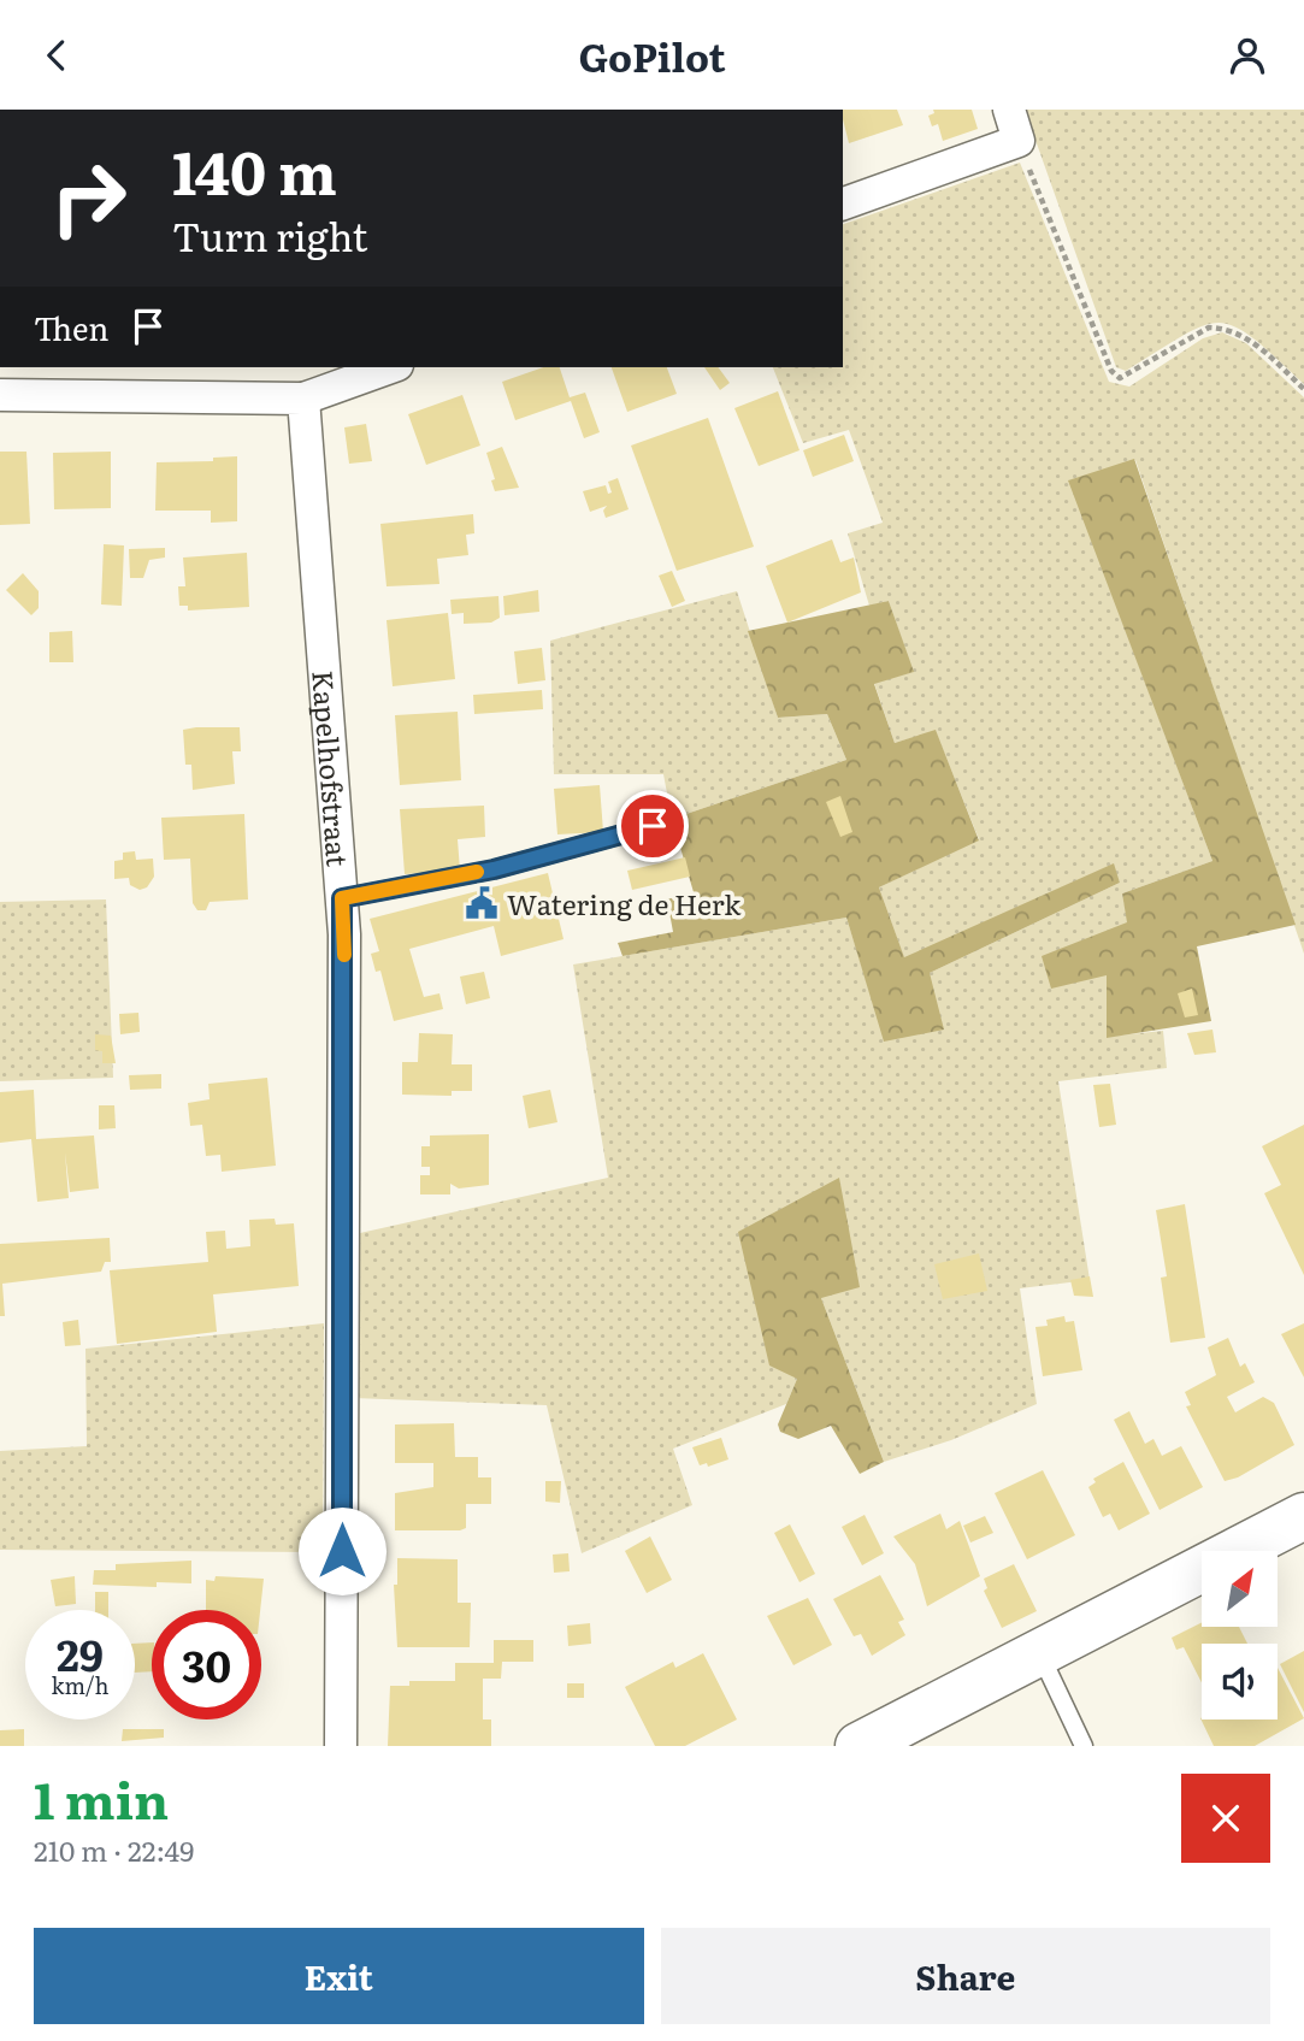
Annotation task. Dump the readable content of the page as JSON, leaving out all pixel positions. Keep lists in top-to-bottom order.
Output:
{
  "streets": {
    "street": ["Kapelhofstraat"]
  },
  "places": {
    "public building": ["Watering de Herk"]
  },
  "north": "top right",
  "page": {
    "header": "GoPilot",
    "turn": ["140 m", "Turn right"],
    "then": "Then",
    "speed": "29 km/h",
    "limit": "30",
    "heading": ["1 min", "210 m · 22:49"],
    "buttons": ["Exit", "Share"]
  }
}
